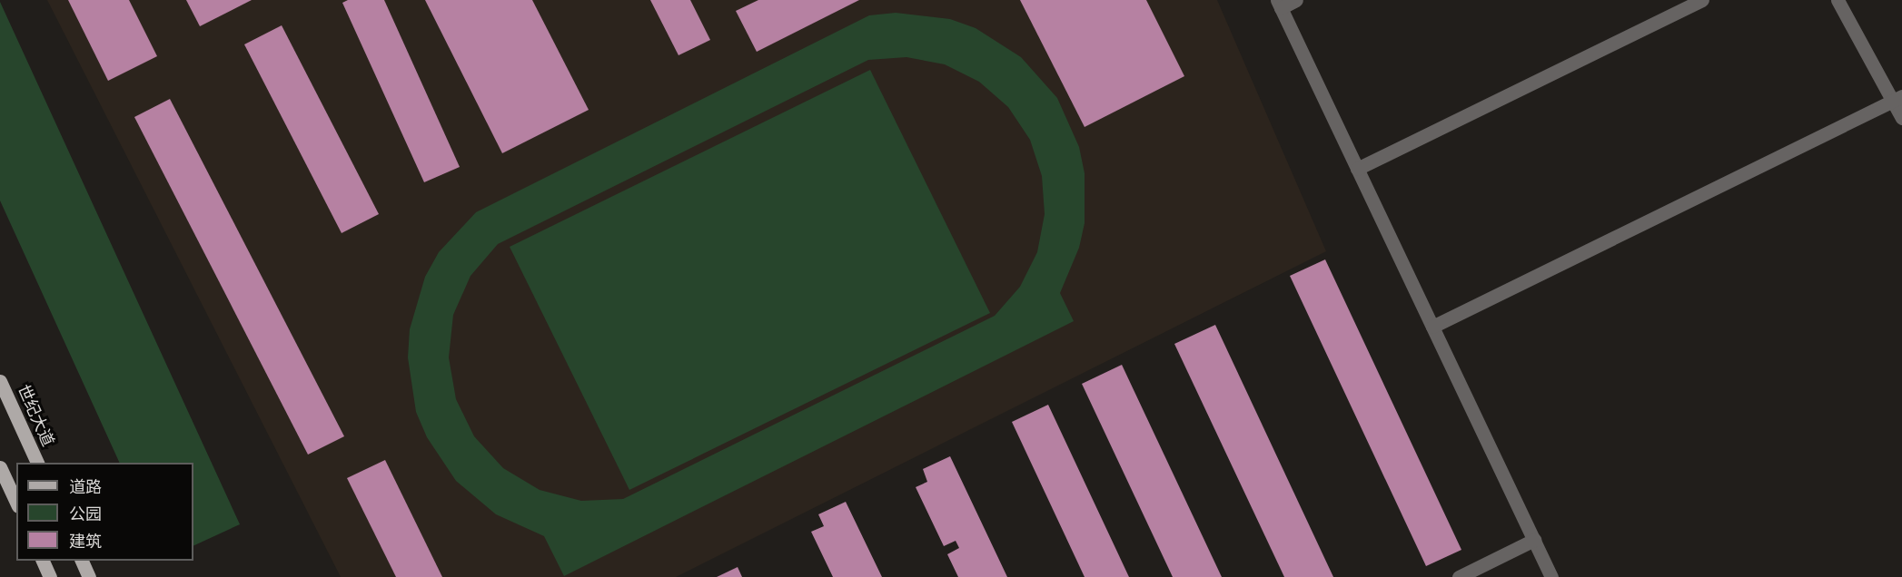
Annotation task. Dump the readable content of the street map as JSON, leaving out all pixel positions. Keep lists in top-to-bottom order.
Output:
{
  "streets": {
    "main road": ["世纪大道"]
  },
  "legend": ["道路", "公园", "建筑"]
}
